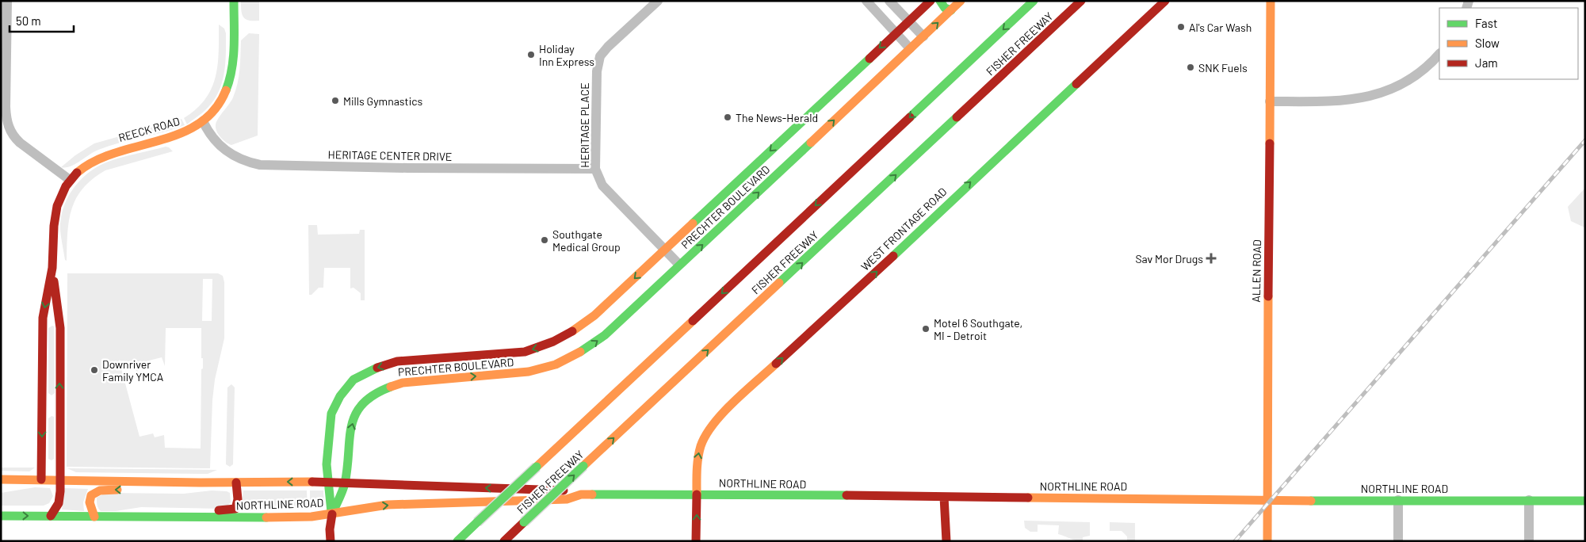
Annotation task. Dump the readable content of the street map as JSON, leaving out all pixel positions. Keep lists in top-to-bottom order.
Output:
{
  "streets": {
    "main road": [
      "FISHER FREEWAY",
      "REECK ROAD",
      "PRECHTER BOULEVARD",
      "WEST FRONTAGE ROAD",
      "ALLEN ROAD",
      "NORTHLINE ROAD"
    ],
    "street": ["HERITAGE PLACE", "HERITAGE CENTER DRIVE"]
  },
  "crossings": [
    ["HERITAGE PLACE", "HERITAGE CENTER DRIVE"],
    ["HERITAGE PLACE", "PRECHTER BOULEVARD"],
    ["REECK ROAD", "HERITAGE CENTER DRIVE"],
    ["REECK ROAD", "NORTHLINE ROAD"],
    ["PRECHTER BOULEVARD", "NORTHLINE ROAD"],
    ["WEST FRONTAGE ROAD", "NORTHLINE ROAD"],
    ["ALLEN ROAD", "NORTHLINE ROAD"]
  ],
  "one_way": ["WEST FRONTAGE ROAD"],
  "places": {
    "other": [
      "Al's Car Wash",
      "Holiday Inn Express",
      "SNK Fuels",
      "Mills Gymnastics",
      "The News-Herald",
      "Southgate Medical Group",
      "Motel 6 Southgate, MI - Detroit",
      "Downriver Family YMCA"
    ],
    "health": ["Sav Mor Drugs"]
  },
  "legend": ["Fast", "Slow", "Jam"],
  "scale_bar": "50 m"
}
